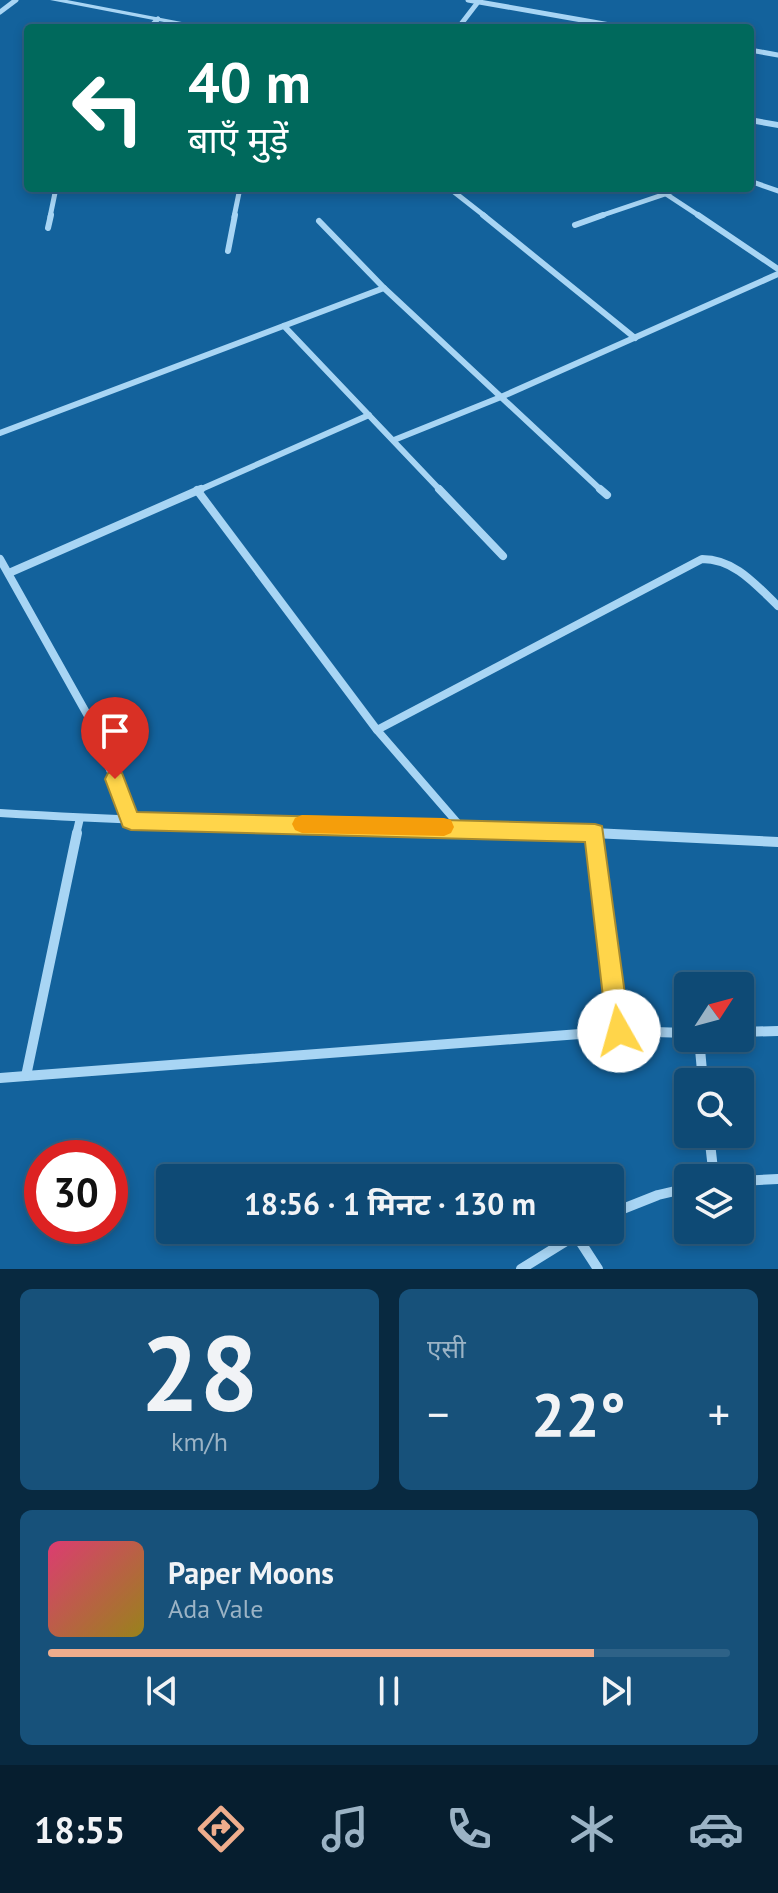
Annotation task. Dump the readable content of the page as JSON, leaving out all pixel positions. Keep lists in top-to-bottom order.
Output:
{
  "north": "top right",
  "page": {
    "turn": ["40 m", "बाएँ मुड़ें"],
    "limit": "30",
    "trip": "18:56 · 1 मिनट · 130 m",
    "tile": [
      ["28", "km/h"],
      "एसी"
    ],
    "heat": ["−", "22°", "+"],
    "song": ["Paper Moons", "Ada Vale"],
    "tabs": "18:55"
  }
}
